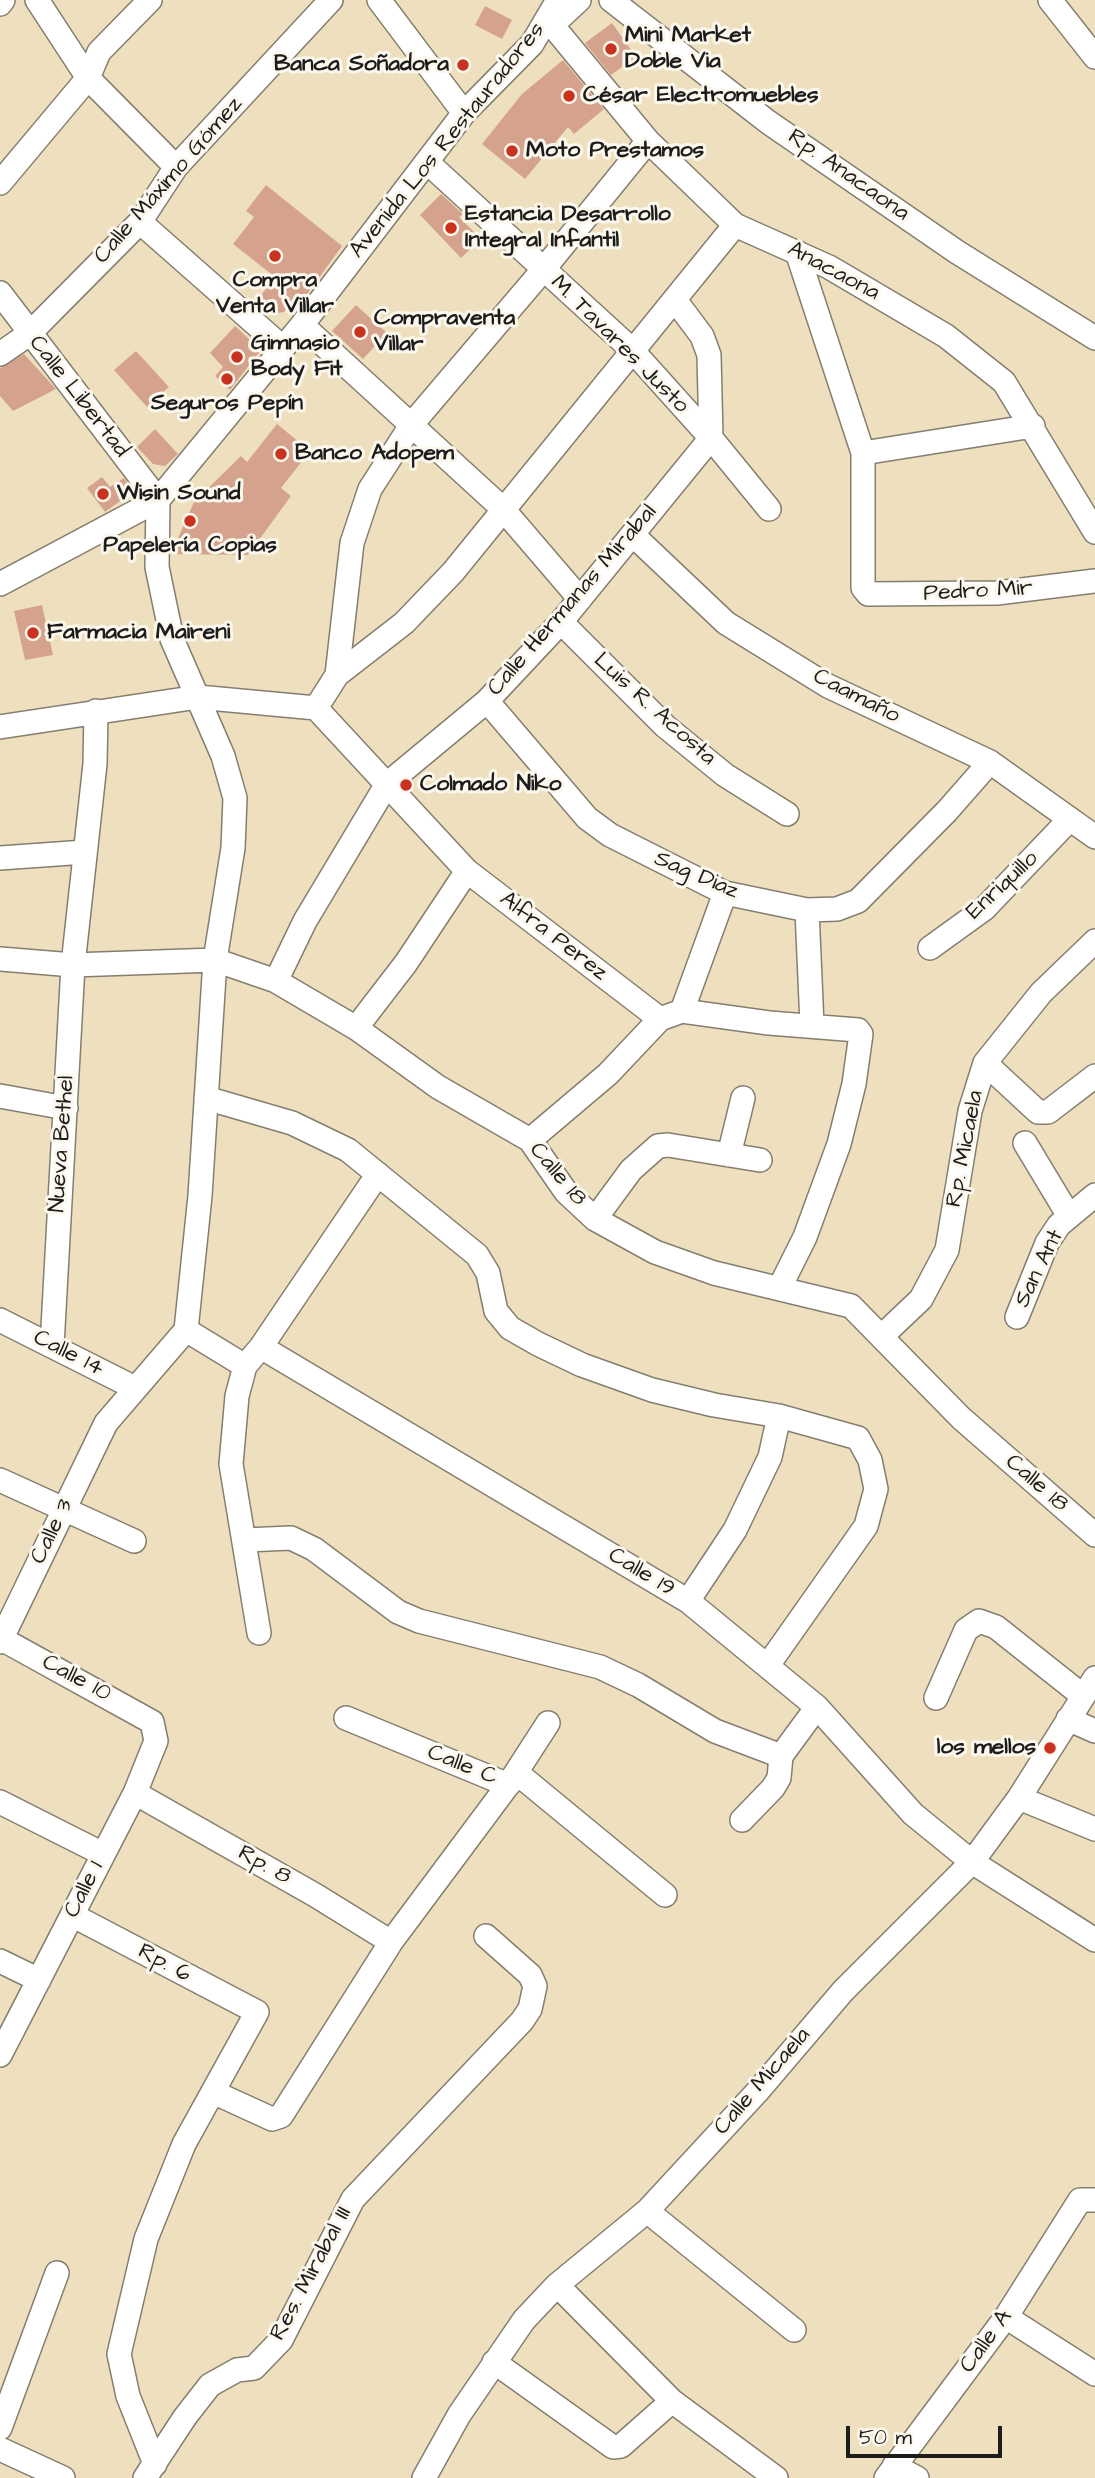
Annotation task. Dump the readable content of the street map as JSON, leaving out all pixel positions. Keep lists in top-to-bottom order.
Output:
{
  "streets": {
    "street": [
      "Avenida Los Restauradores",
      "Rp. Anacaona",
      "Calle Máximo Gómez",
      "Anacaona",
      "M. Tavares Justo",
      "Calle Libertad",
      "Pedro Mir",
      "Calle Hermanas Mirabal",
      "Caamaño",
      "Luis R. Acosta",
      "Sag Diaz",
      "Enriquillo",
      "Alfra Perez",
      "Nueva Bethel",
      "Rp. Micaela",
      "Calle 18",
      "San Ant",
      "Calle 14",
      "Calle 3",
      "Calle 19",
      "Calle 10",
      "Calle C",
      "Rp. 8",
      "Calle 1",
      "Rp. 6",
      "Calle Micaela",
      "Res. Mirabal III",
      "Calle A"
    ]
  },
  "crossings": [
    ["Avenida Los Restauradores", "M. Tavares Justo"],
    ["Avenida Los Restauradores", "Calle Libertad"],
    ["Calle Máximo Gómez", "Calle Libertad"],
    ["M. Tavares Justo", "Calle Hermanas Mirabal"],
    ["Calle Hermanas Mirabal", "Caamaño"],
    ["Calle Hermanas Mirabal", "Luis R. Acosta"],
    ["Calle Hermanas Mirabal", "Sag Diaz"],
    ["Calle Hermanas Mirabal", "Alfra Perez"],
    ["Calle Hermanas Mirabal", "Calle 18"],
    ["Caamaño", "Sag Diaz"],
    ["Caamaño", "Enriquillo"],
    ["Nueva Bethel", "Calle 18"],
    ["Nueva Bethel", "Calle 14"],
    ["Rp. Micaela", "Calle 18"],
    ["Calle 14", "Calle 3"],
    ["Calle 3", "Calle 10"],
    ["Calle 19", "Calle Micaela"],
    ["Calle 10", "Calle 1"],
    ["Rp. 8", "Calle 1"],
    ["Calle 1", "Rp. 6"]
  ],
  "places": [
    "Mini Market Doble Via",
    "Banca Soñadora",
    "César Electromuebles",
    "Moto Prestamos",
    "Estancia Desarrollo Integral Infantil",
    "Compra Venta Villar",
    "Compraventa Villar",
    "Gimnasio Body Fit",
    "Seguros Pepín",
    "Banco Adopem",
    "Wisin Sound",
    "Papelería Copias",
    "Farmacia Maireni",
    "Colmado Niko",
    "los mellos"
  ],
  "scale_bar": "50 m"
}
